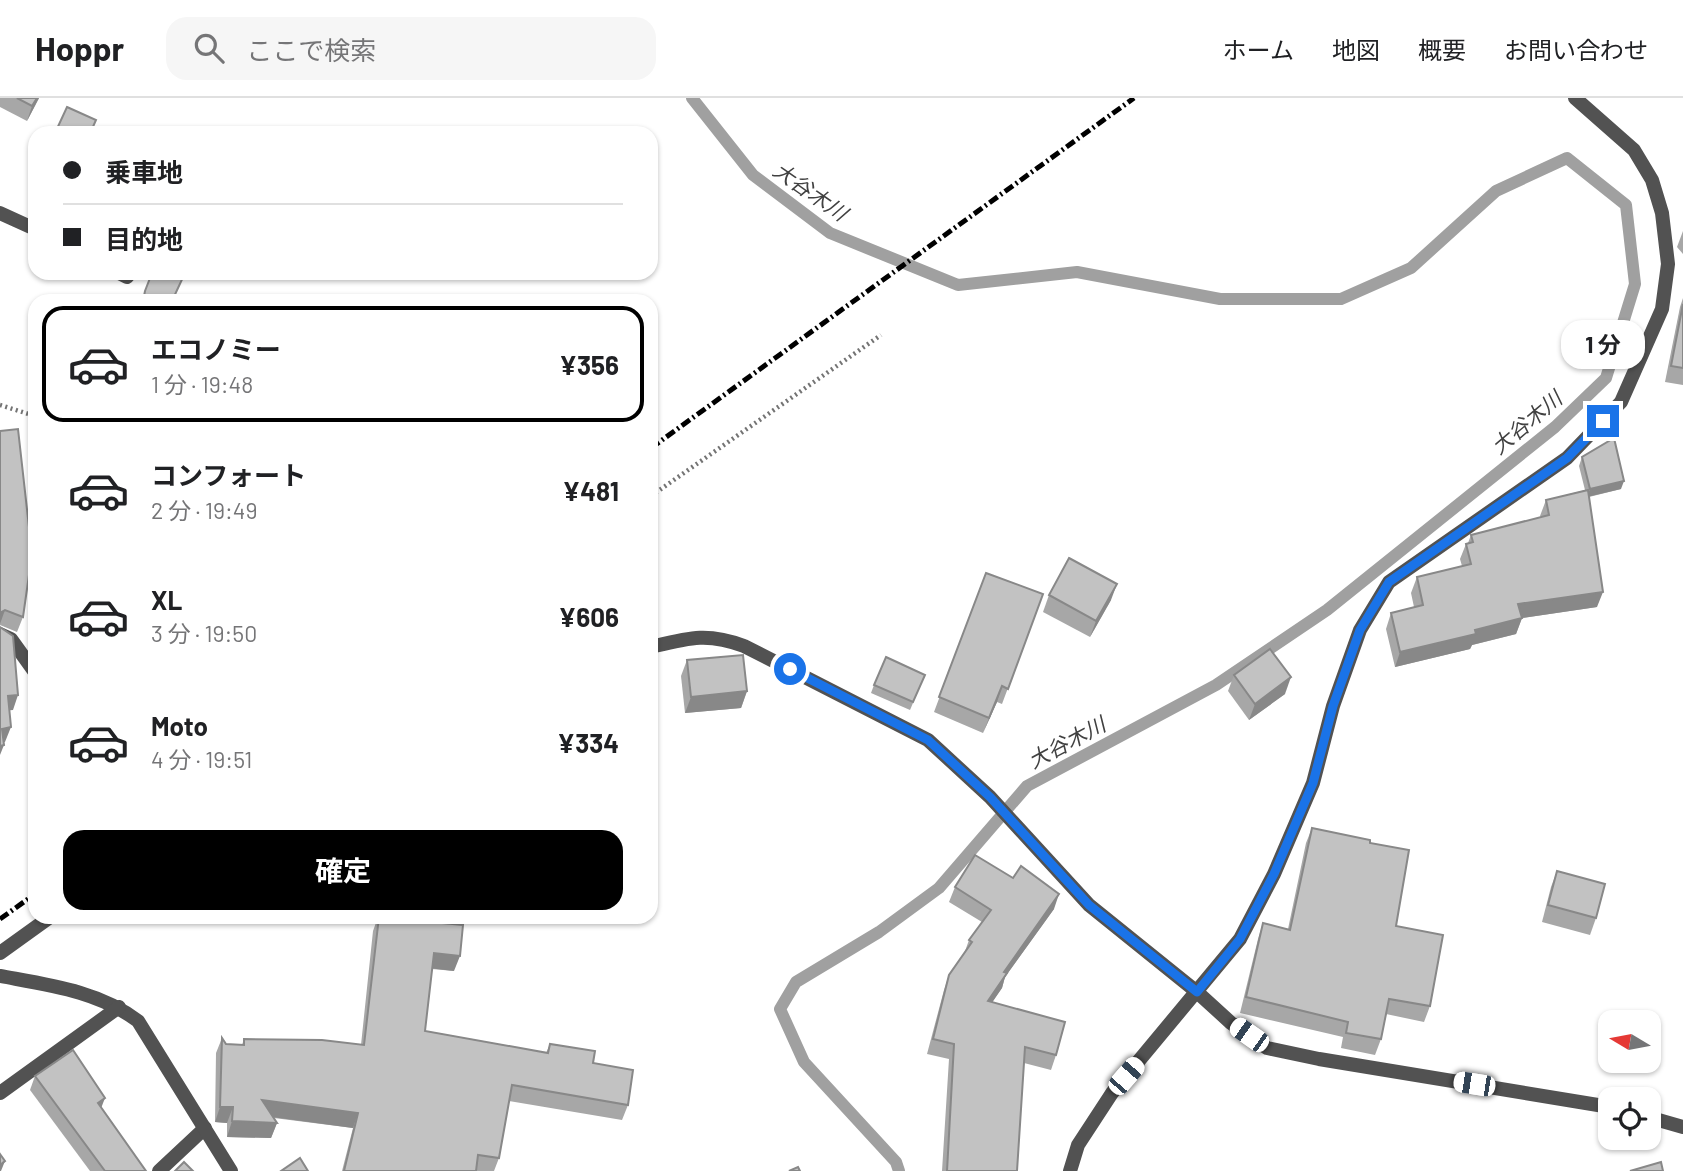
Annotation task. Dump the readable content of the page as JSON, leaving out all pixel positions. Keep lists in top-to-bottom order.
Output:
{
  "water": ["大谷木川"],
  "north": "left",
  "page": {
    "header": "Hoppr",
    "search": "ここで検索",
    "nav": [
      "ホーム",
      "地図",
      "概要",
      "お問い合わせ"
    ],
    "banner": ["乗車地", "目的地"],
    "list": [
      {
        "name": "エコノミー",
        "note": "1 分 · 19:48",
        "value": "¥356"
      },
      {
        "name": "コンフォート",
        "note": "2 分 · 19:49",
        "value": "¥481"
      },
      {
        "name": "XL",
        "note": "3 分 · 19:50",
        "value": "¥606"
      },
      {
        "name": "Moto",
        "note": "4 分 · 19:51",
        "value": "¥334"
      }
    ],
    "bubble": "1 分",
    "buttons": "確定"
  }
}
